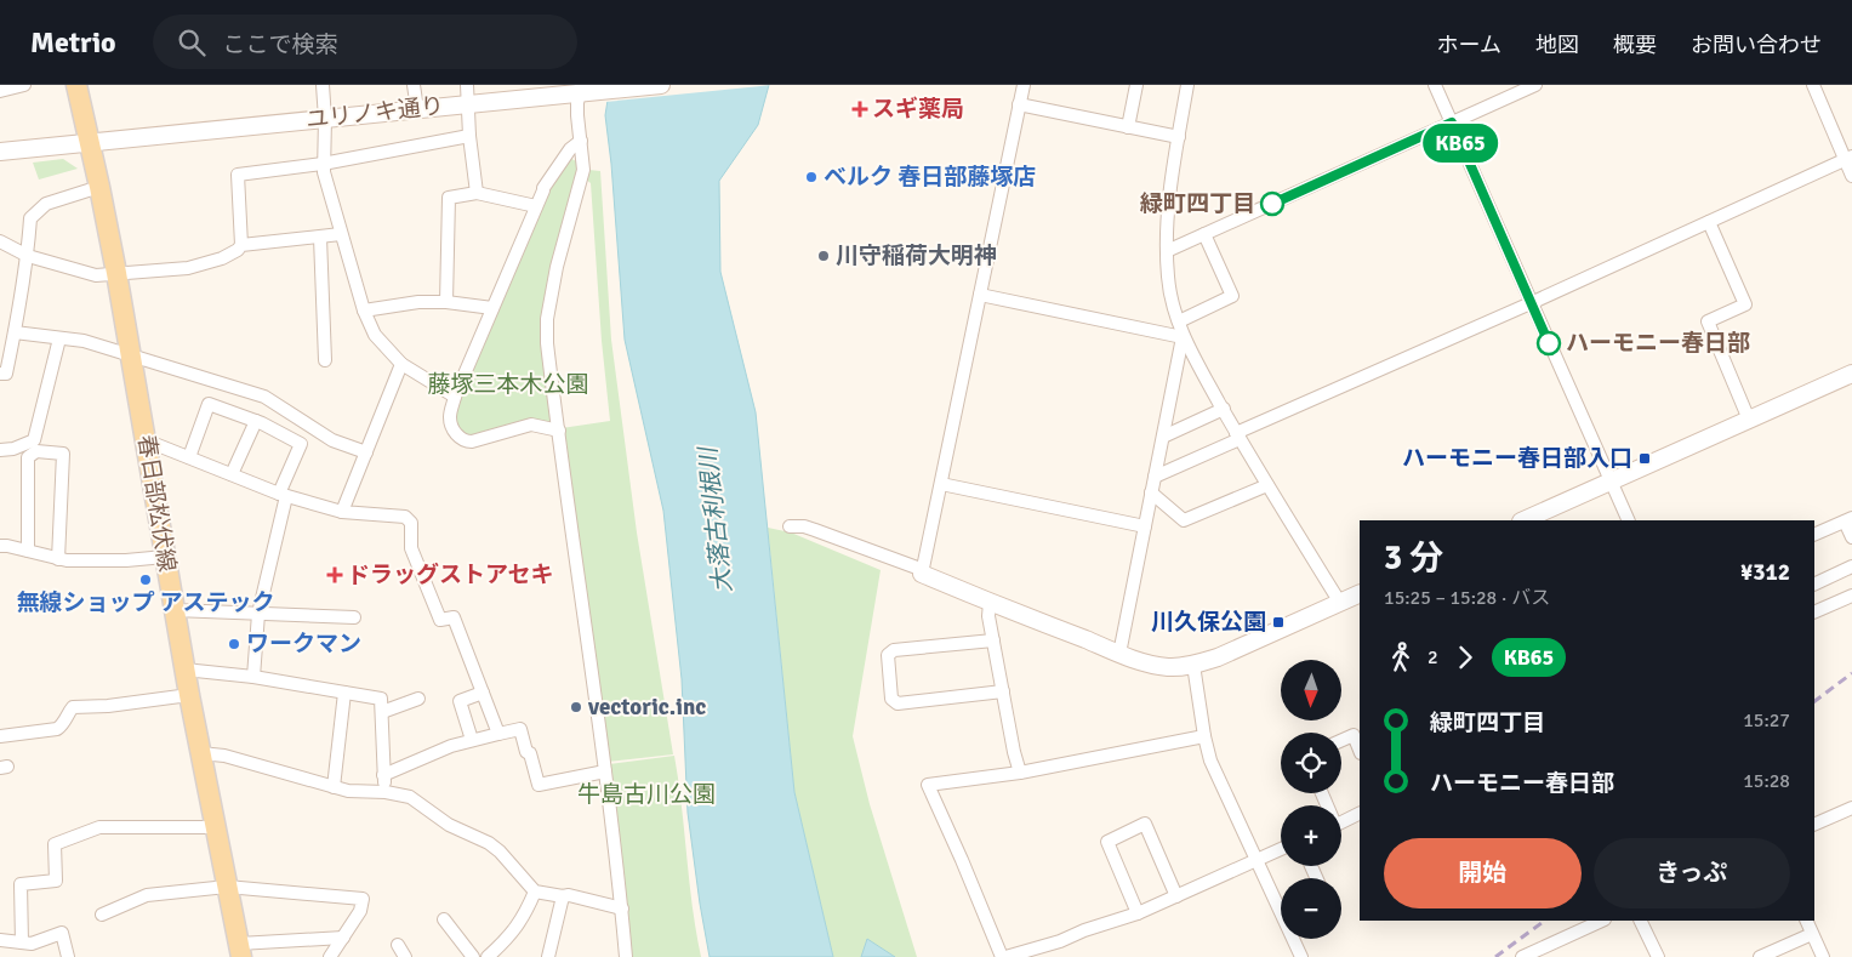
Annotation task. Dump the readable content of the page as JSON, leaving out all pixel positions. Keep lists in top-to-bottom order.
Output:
{
  "streets": {
    "main road": ["春日部松伏線"],
    "street": ["ユリノキ通り"]
  },
  "crossings": [
    ["ユリノキ通り", "春日部松伏線"]
  ],
  "water": ["大落古利根川"],
  "parks": ["藤塚三本木公園", "牛島古川公園"],
  "places": {
    "health": ["スギ薬局", "ドラッグストアセキ"],
    "other": [
      "ベルク 春日部藤塚店",
      "緑町四丁目",
      "川守稲荷大明神",
      "ハーモニー春日部",
      "無線ショップ アステック",
      "ワークマン",
      "vectoric.inc"
    ],
    "transit": ["ハーモニー春日部入口", "川久保公園"]
  },
  "lines": ["bus line KB65"],
  "north": "bottom",
  "page": {
    "header": "Metrio",
    "search": "ここで検索",
    "nav": [
      "ホーム",
      "地図",
      "概要",
      "お問い合わせ"
    ],
    "on_map": "KB65",
    "heading": ["3 分", "15:25 – 15:28 · バス", "¥312"],
    "legs": ["2", "KB65"],
    "map_buttons": ["+", "−"],
    "list": [
      {
        "name": "緑町四丁目",
        "value": "15:27"
      },
      {
        "name": "ハーモニー春日部",
        "value": "15:28"
      }
    ],
    "buttons": ["開始", "きっぷ"]
  }
}
